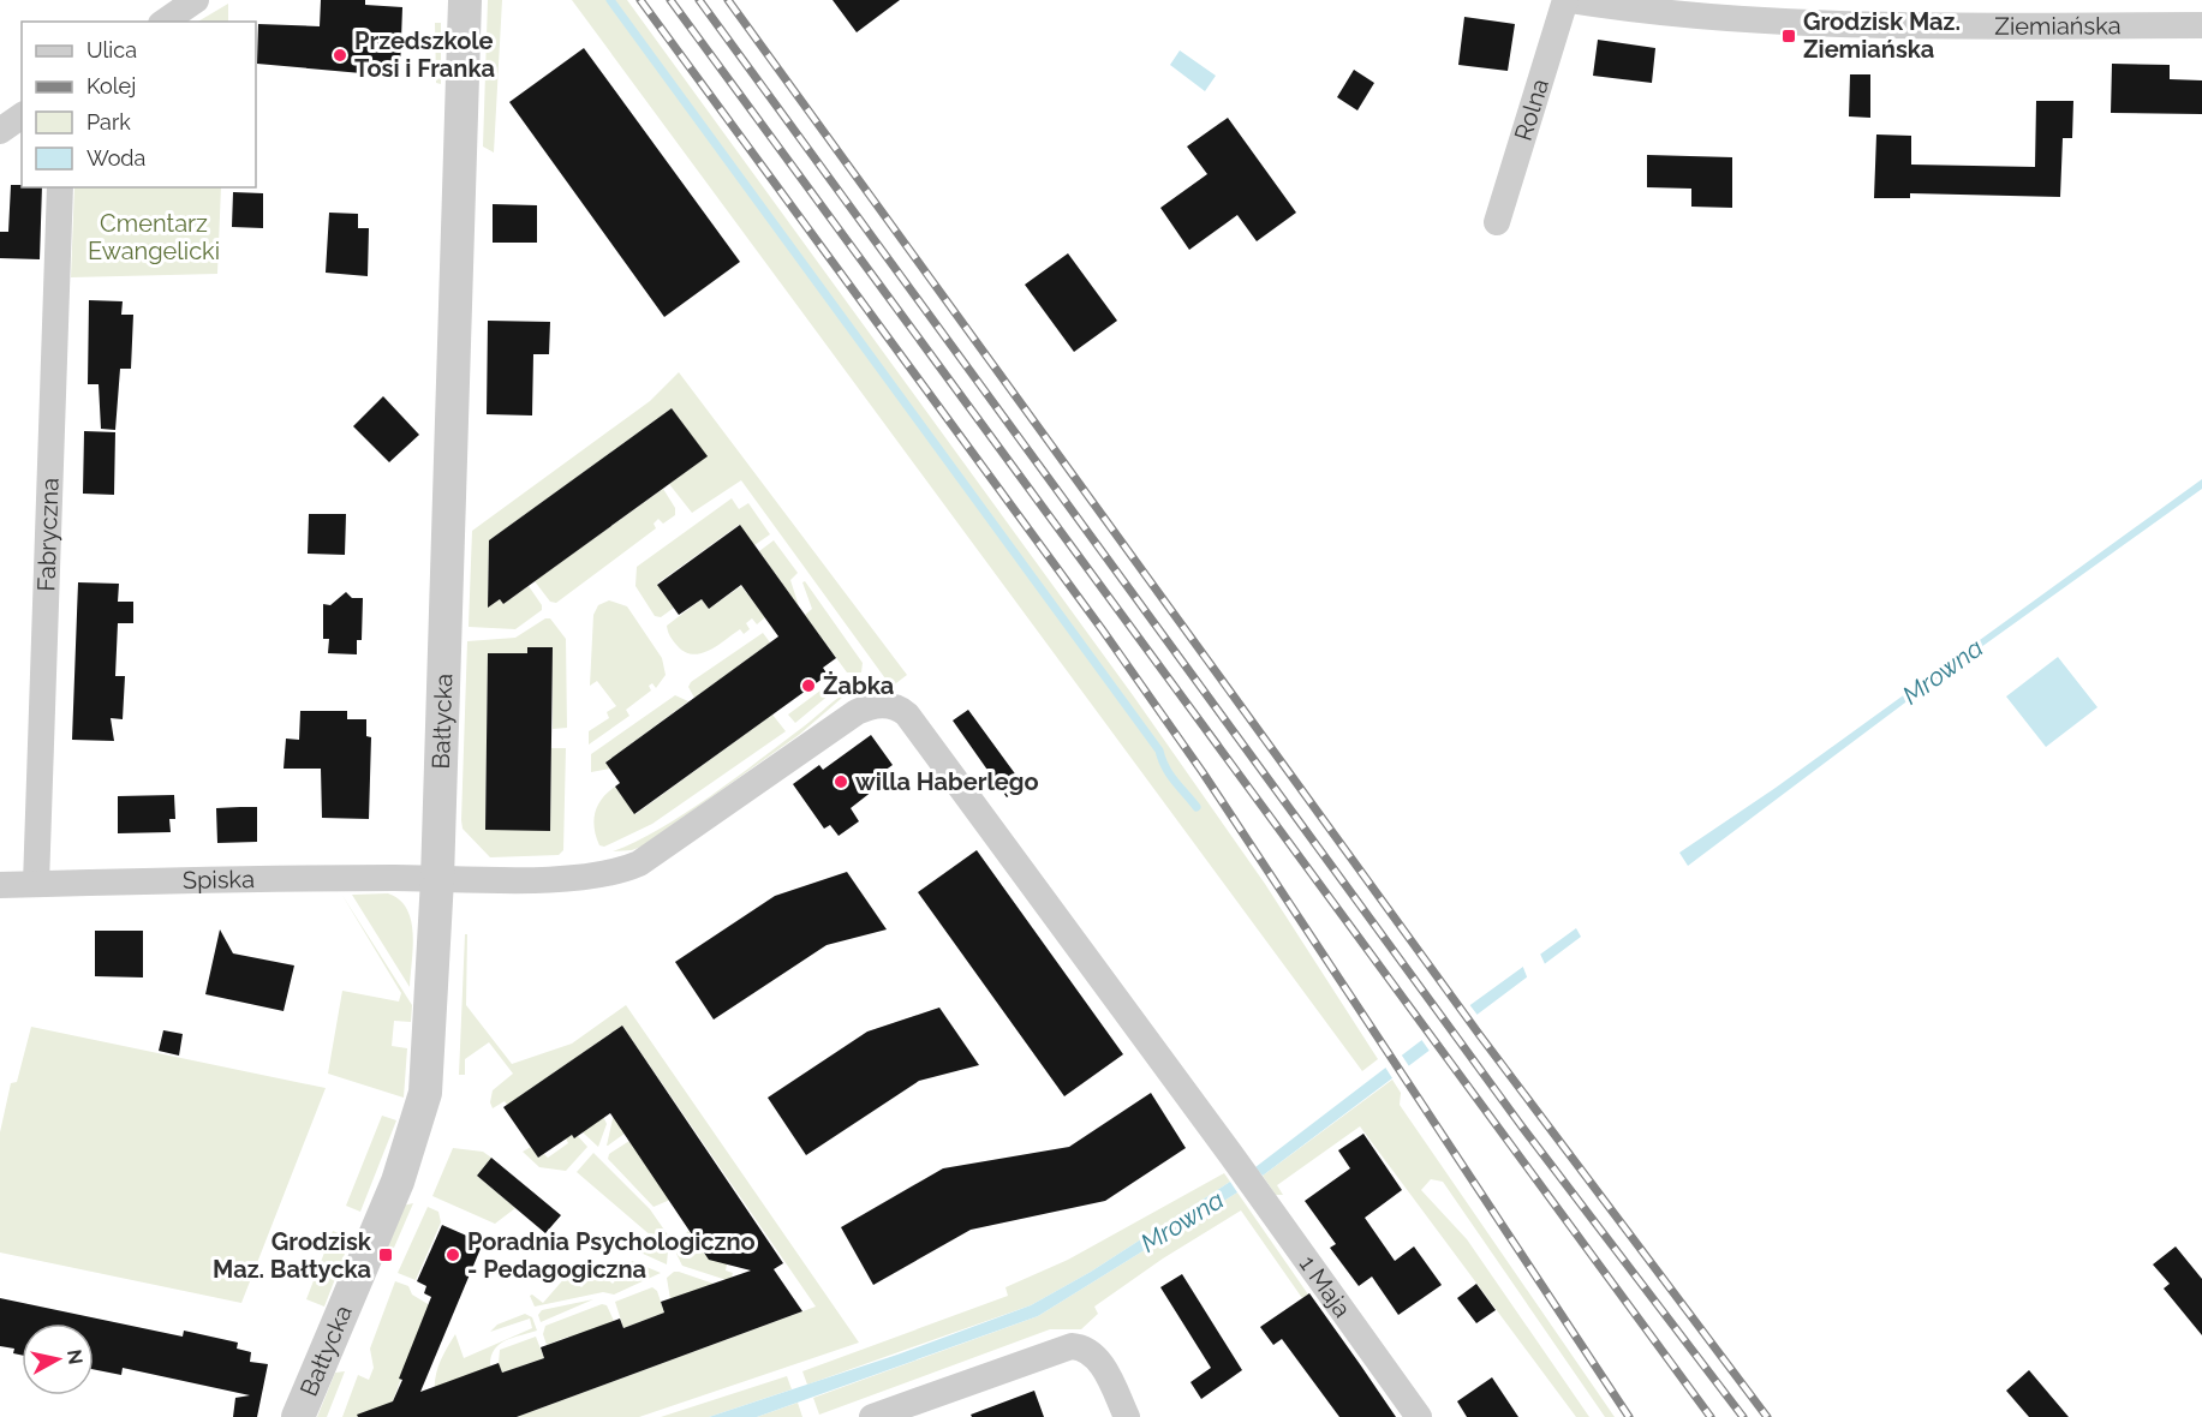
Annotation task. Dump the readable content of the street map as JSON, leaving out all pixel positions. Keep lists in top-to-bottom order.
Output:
{
  "streets": {
    "street": [
      "Ziemiańska",
      "Rolna",
      "Fabryczna",
      "Bałtycka",
      "Spiska",
      "1 Maja"
    ]
  },
  "crossings": [
    ["Ziemiańska", "Rolna"],
    ["Fabryczna", "Spiska"],
    ["Bałtycka", "Spiska"],
    ["Spiska", "1 Maja"]
  ],
  "water": ["Mrowna"],
  "parks": ["Cmentarz Ewangelicki"],
  "places": {
    "transit": ["Grodzisk Maz. Ziemiańska", "Grodzisk Maz. Bałtycka"],
    "other": [
      "Przedszkole Tosi i Franka",
      "Żabka",
      "willa Haberlego",
      "Poradnia Psychologiczno - Pedagogiczna"
    ]
  },
  "legend": [
    "Ulica",
    "Kolej",
    "Park",
    "Woda"
  ],
  "north": "right"
}
